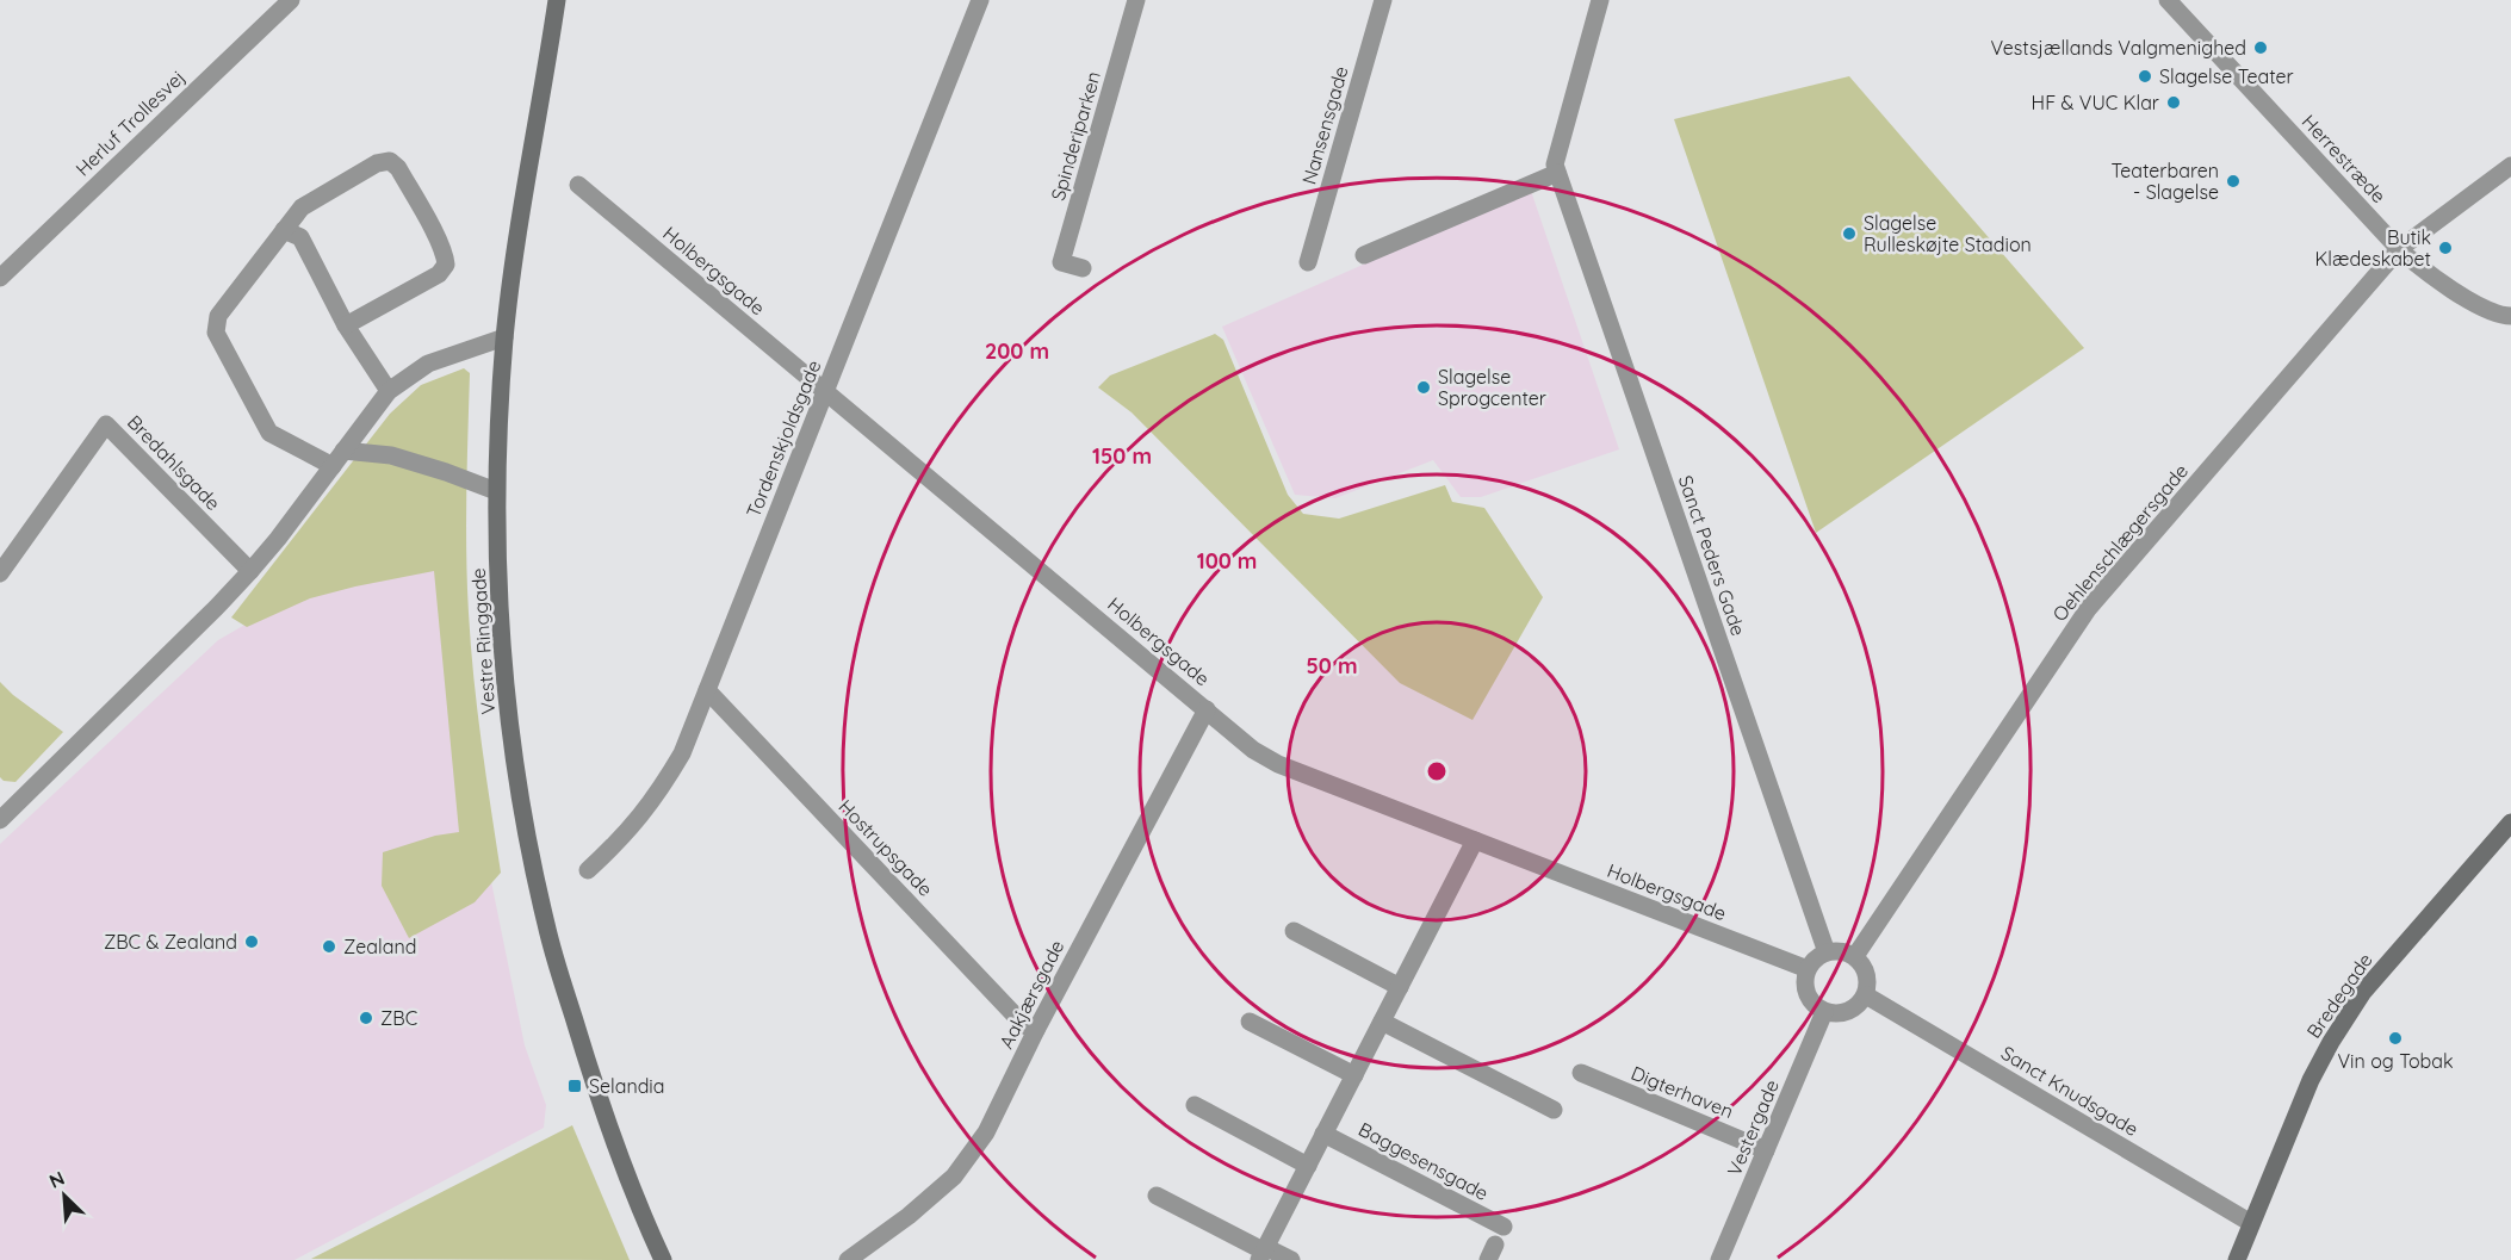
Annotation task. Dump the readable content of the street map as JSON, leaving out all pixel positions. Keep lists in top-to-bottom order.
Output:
{
  "streets": {
    "street": [
      "Herluf Trollesvej",
      "Nansensgade",
      "Spinderiparken",
      "Herrestræde",
      "Holbergsgade",
      "Tordenskjoldsgade",
      "Bredahlsgade",
      "Oehlenschlægersgade",
      "Sanct Peders Gade",
      "Vestre Ringgade",
      "Hostrupsgade",
      "Aakjærsgade",
      "Bredegade",
      "Sanct Knudsgade",
      "Digterhaven",
      "Vestergade",
      "Baggesensgade"
    ]
  },
  "crossings": [
    ["Herrestræde", "Oehlenschlægersgade"],
    ["Holbergsgade", "Tordenskjoldsgade"],
    ["Holbergsgade", "Oehlenschlægersgade"],
    ["Holbergsgade", "Sanct Peders Gade"],
    ["Holbergsgade", "Aakjærsgade"],
    ["Holbergsgade", "Sanct Knudsgade"],
    ["Holbergsgade", "Vestergade"],
    ["Holbergsgade", "Baggesensgade"],
    ["Tordenskjoldsgade", "Hostrupsgade"],
    ["Oehlenschlægersgade", "Sanct Peders Gade"],
    ["Oehlenschlægersgade", "Sanct Knudsgade"],
    ["Oehlenschlægersgade", "Vestergade"],
    ["Sanct Peders Gade", "Sanct Knudsgade"],
    ["Sanct Peders Gade", "Vestergade"],
    ["Hostrupsgade", "Aakjærsgade"],
    ["Bredegade", "Sanct Knudsgade"],
    ["Sanct Knudsgade", "Vestergade"],
    ["Digterhaven", "Vestergade"]
  ],
  "places": {
    "other": [
      "Vestsjællands Valgmenighed",
      "Slagelse Teater",
      "HF & VUC Klar",
      "Teaterbaren - Slagelse",
      "Slagelse Rulleskøjte Stadion",
      "Butik Klædeskabet",
      "Slagelse Sprogcenter",
      "ZBC & Zealand",
      "Zealand",
      "ZBC",
      "Vin og Tobak"
    ],
    "transit": ["Selandia"]
  },
  "north": "top left",
  "rings": [
    "200 m",
    "150 m",
    "100 m",
    "50 m"
  ]
}
